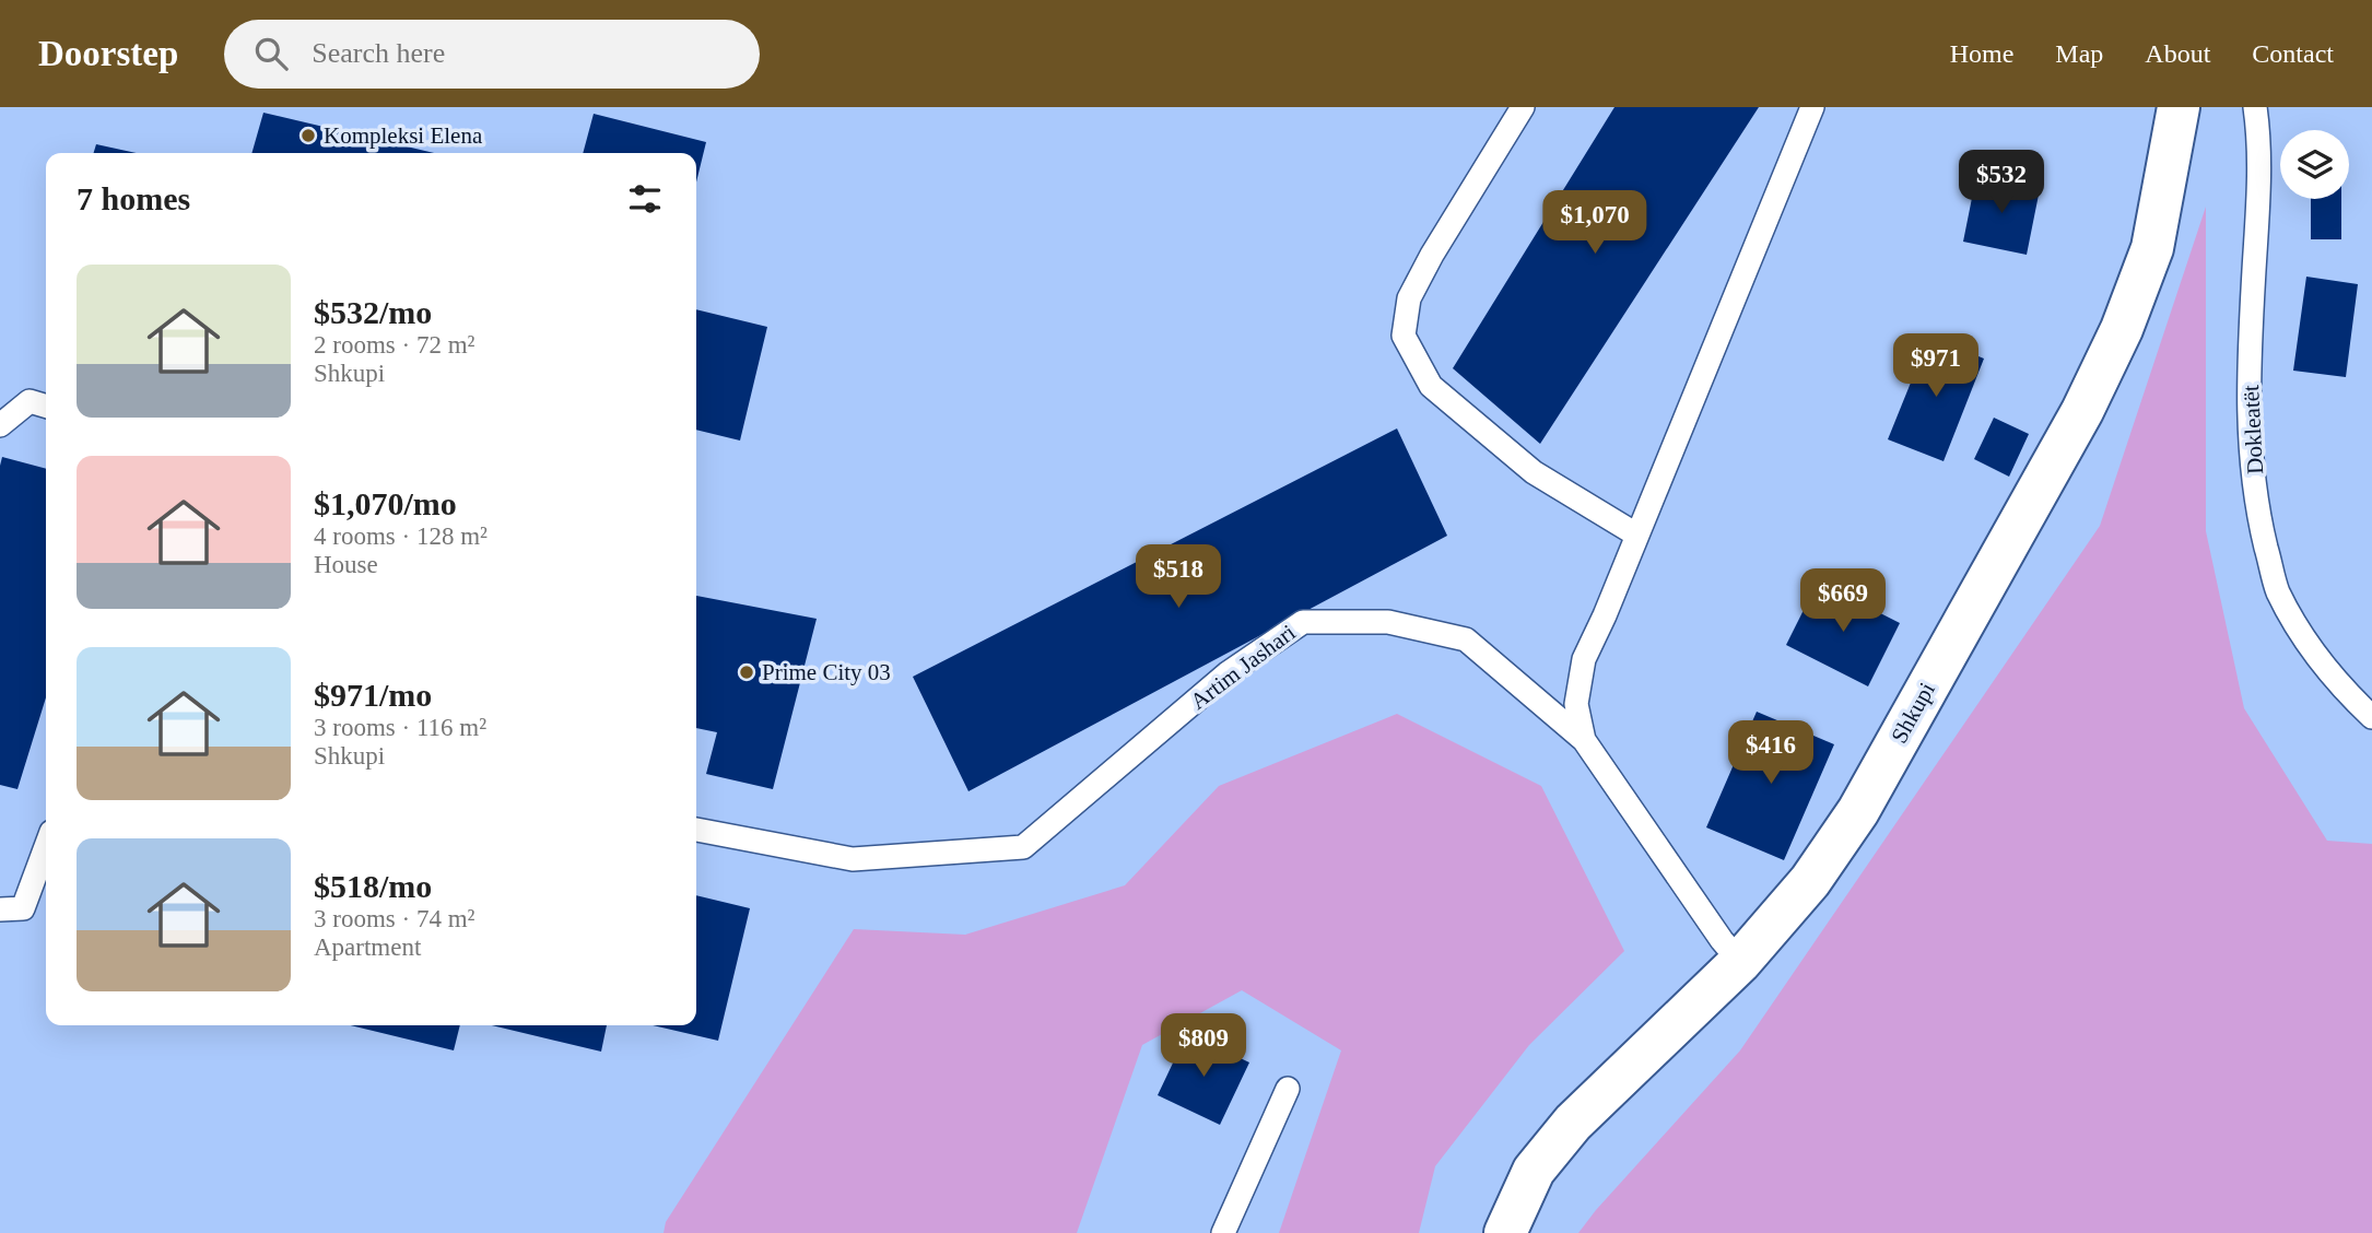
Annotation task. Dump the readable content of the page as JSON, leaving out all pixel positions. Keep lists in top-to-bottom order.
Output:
{
  "streets": {
    "street": ["Shkupi"],
    "lane": ["Dokleatët", "Artim Jashari"]
  },
  "crossings": [
    ["Artim Jashari", "Shkupi"]
  ],
  "places": ["Kompleksi Elena", "Prime City 03"],
  "page": {
    "header": "Doorstep",
    "search": "Search here",
    "nav": [
      "Home",
      "Map",
      "About",
      "Contact"
    ],
    "price": [
      "$532",
      "$1,070",
      "$971",
      "$518",
      "$669",
      "$416",
      "$809"
    ],
    "heading": "7 homes",
    "list": [
      {
        "name": "$532/mo",
        "note": "2 rooms · 72 m² · Shkupi"
      },
      {
        "name": "$1,070/mo",
        "note": "4 rooms · 128 m² · House"
      },
      {
        "name": "$971/mo",
        "note": "3 rooms · 116 m² · Shkupi"
      },
      {
        "name": "$518/mo",
        "note": "3 rooms · 74 m² · Apartment"
      }
    ]
  }
}
